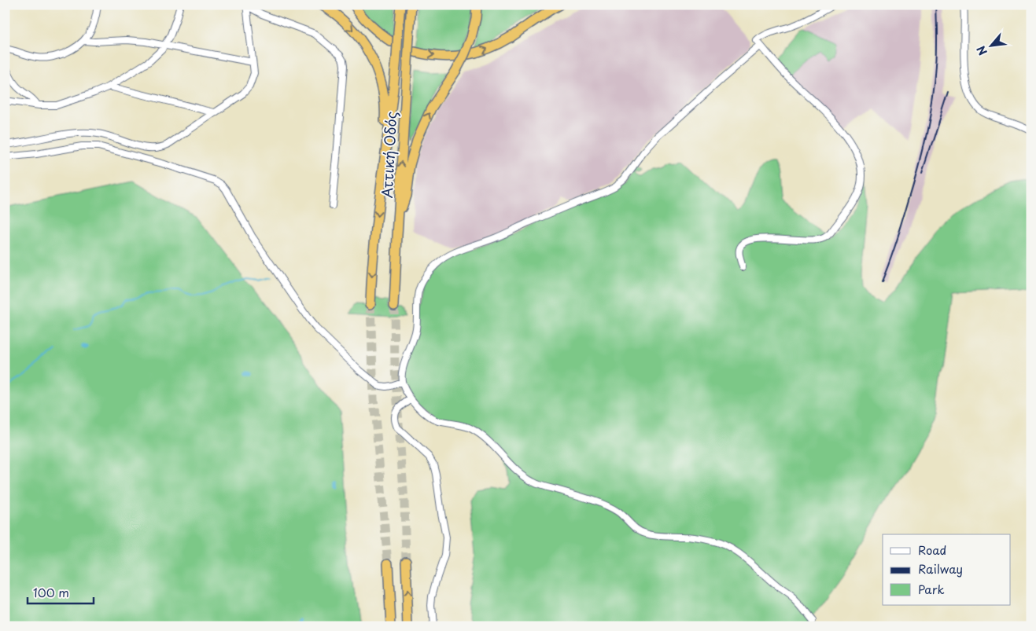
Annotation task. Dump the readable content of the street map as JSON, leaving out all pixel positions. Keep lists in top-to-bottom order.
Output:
{
  "streets": {
    "highway": ["Αττική Οδός"]
  },
  "legend": ["Road", "Railway", "Park"],
  "scale_bar": "100 m",
  "north": "bottom left"
}
